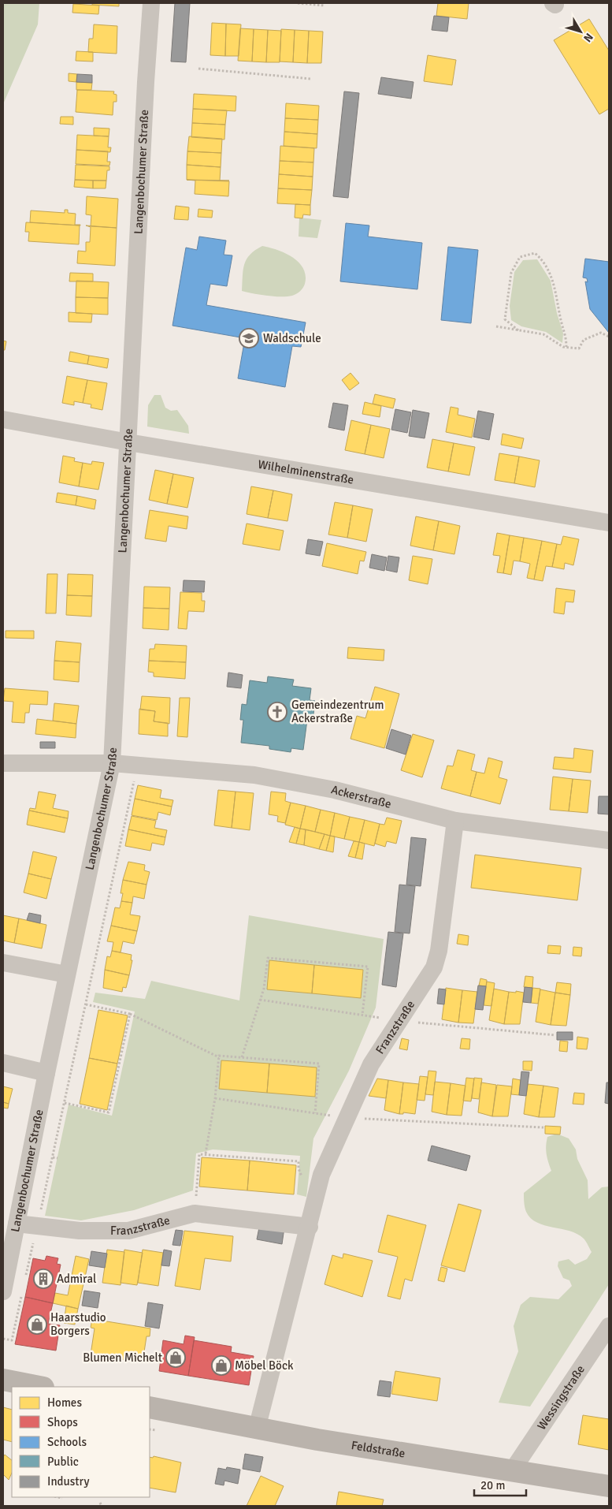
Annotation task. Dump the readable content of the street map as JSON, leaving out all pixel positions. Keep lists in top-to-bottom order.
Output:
{
  "streets": {
    "main road": ["Feldstraße"],
    "street": [
      "Langenbochumer Straße",
      "Wilhelminenstraße",
      "Ackerstraße",
      "Franzstraße",
      "Wessingstraße"
    ]
  },
  "crossings": [
    ["Langenbochumer Straße", "Wilhelminenstraße"],
    ["Langenbochumer Straße", "Ackerstraße"],
    ["Langenbochumer Straße", "Franzstraße"],
    ["Ackerstraße", "Franzstraße"],
    ["Franzstraße", "Feldstraße"],
    ["Wessingstraße", "Feldstraße"]
  ],
  "places": {
    "school or university": ["Waldschule"],
    "church": ["Gemeindezentrum Ackerstraße"],
    "building": ["Admiral"],
    "shop": ["Haarstudio Borgers", "Blumen Michelt", "Möbel Böck"]
  },
  "legend": [
    "Homes",
    "Shops",
    "Schools",
    "Public",
    "Industry"
  ],
  "scale_bar": "20 m",
  "north": "bottom right"
}
